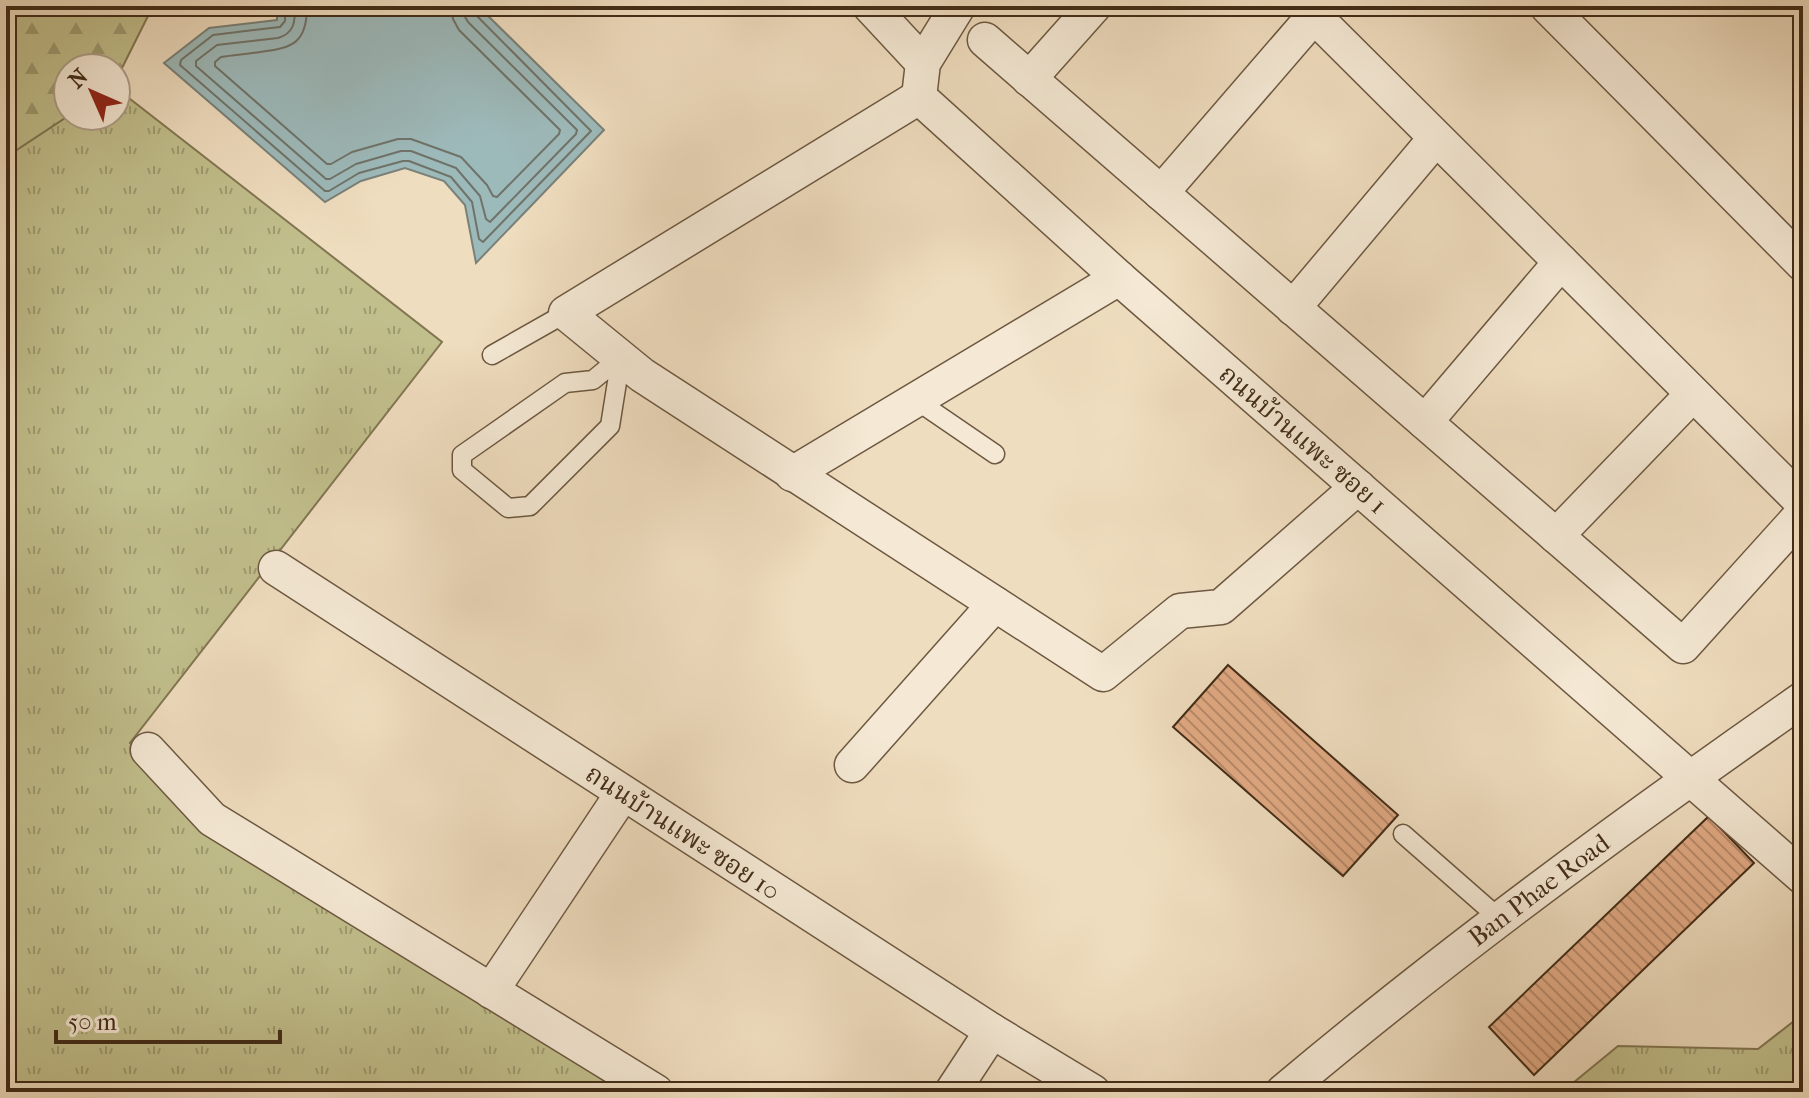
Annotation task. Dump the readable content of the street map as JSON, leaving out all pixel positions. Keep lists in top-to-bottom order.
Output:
{
  "streets": {
    "street": ["ถนนบ้านแพะ ซอย 1", "ถนนบ้านแพะ ซอย 10", "Ban Phae Road"]
  },
  "crossings": [
    ["ถนนบ้านแพะ ซอย 1", "Ban Phae Road"]
  ],
  "scale_bar": "50 m",
  "north": "top left"
}
